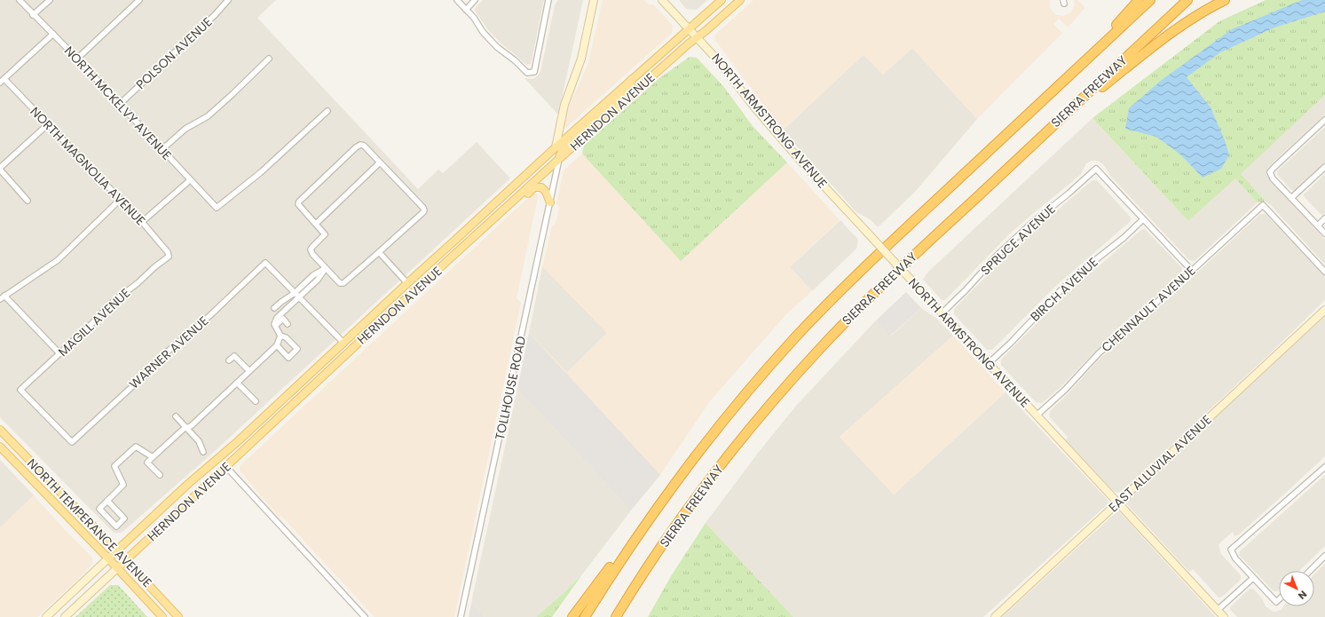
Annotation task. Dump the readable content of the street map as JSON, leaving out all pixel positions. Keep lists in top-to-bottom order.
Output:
{
  "streets": {
    "highway": ["SIERRA FREEWAY"],
    "main road": ["HERNDON AVENUE", "NORTH TEMPERANCE AVENUE"],
    "street": [
      "POLSON AVENUE",
      "NORTH MCKELVY AVENUE",
      "NORTH ARMSTRONG AVENUE",
      "NORTH MAGNOLIA AVENUE",
      "SPRUCE AVENUE",
      "BIRCH AVENUE",
      "CHENNAULT AVENUE",
      "MAGILL AVENUE",
      "WARNER AVENUE",
      "TOLLHOUSE ROAD",
      "EAST ALLUVIAL AVENUE"
    ]
  },
  "crossings": [
    ["POLSON AVENUE", "NORTH MCKELVY AVENUE"],
    ["HERNDON AVENUE", "NORTH ARMSTRONG AVENUE"],
    ["HERNDON AVENUE", "TOLLHOUSE ROAD"],
    ["HERNDON AVENUE", "NORTH TEMPERANCE AVENUE"],
    ["NORTH ARMSTRONG AVENUE", "SPRUCE AVENUE"],
    ["NORTH ARMSTRONG AVENUE", "BIRCH AVENUE"],
    ["NORTH ARMSTRONG AVENUE", "CHENNAULT AVENUE"],
    ["NORTH ARMSTRONG AVENUE", "EAST ALLUVIAL AVENUE"],
    ["NORTH MAGNOLIA AVENUE", "MAGILL AVENUE"],
    ["SPRUCE AVENUE", "BIRCH AVENUE"],
    ["MAGILL AVENUE", "WARNER AVENUE"]
  ],
  "north": "bottom right"
}
